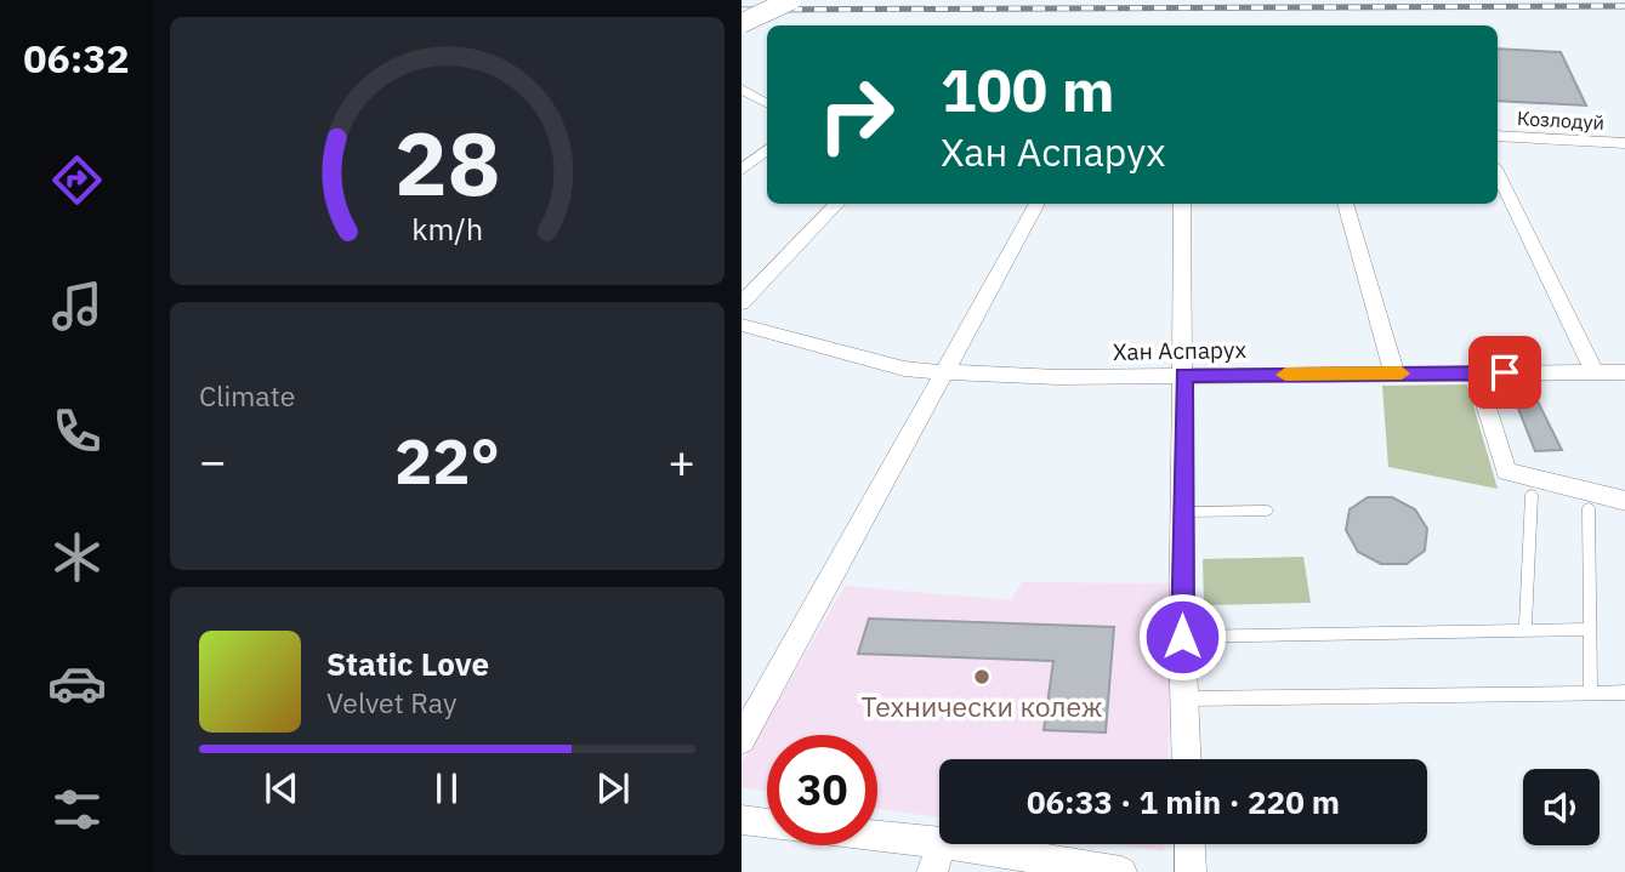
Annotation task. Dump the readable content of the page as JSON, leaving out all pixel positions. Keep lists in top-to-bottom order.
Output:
{
  "streets": {
    "street": ["Козлодуй", "Хан Аспарух"]
  },
  "places": ["Технически колеж"],
  "page": {
    "tabs": "06:32",
    "turn": ["100 m", "Хан Аспарух"],
    "tile": "Climate",
    "heat": ["−", "22°", "+"],
    "song": ["Static Love", "Velvet Ray"],
    "limit": "30",
    "trip": "06:33 · 1 min · 220 m",
    "gauge": ["28", "km/h"]
  }
}
